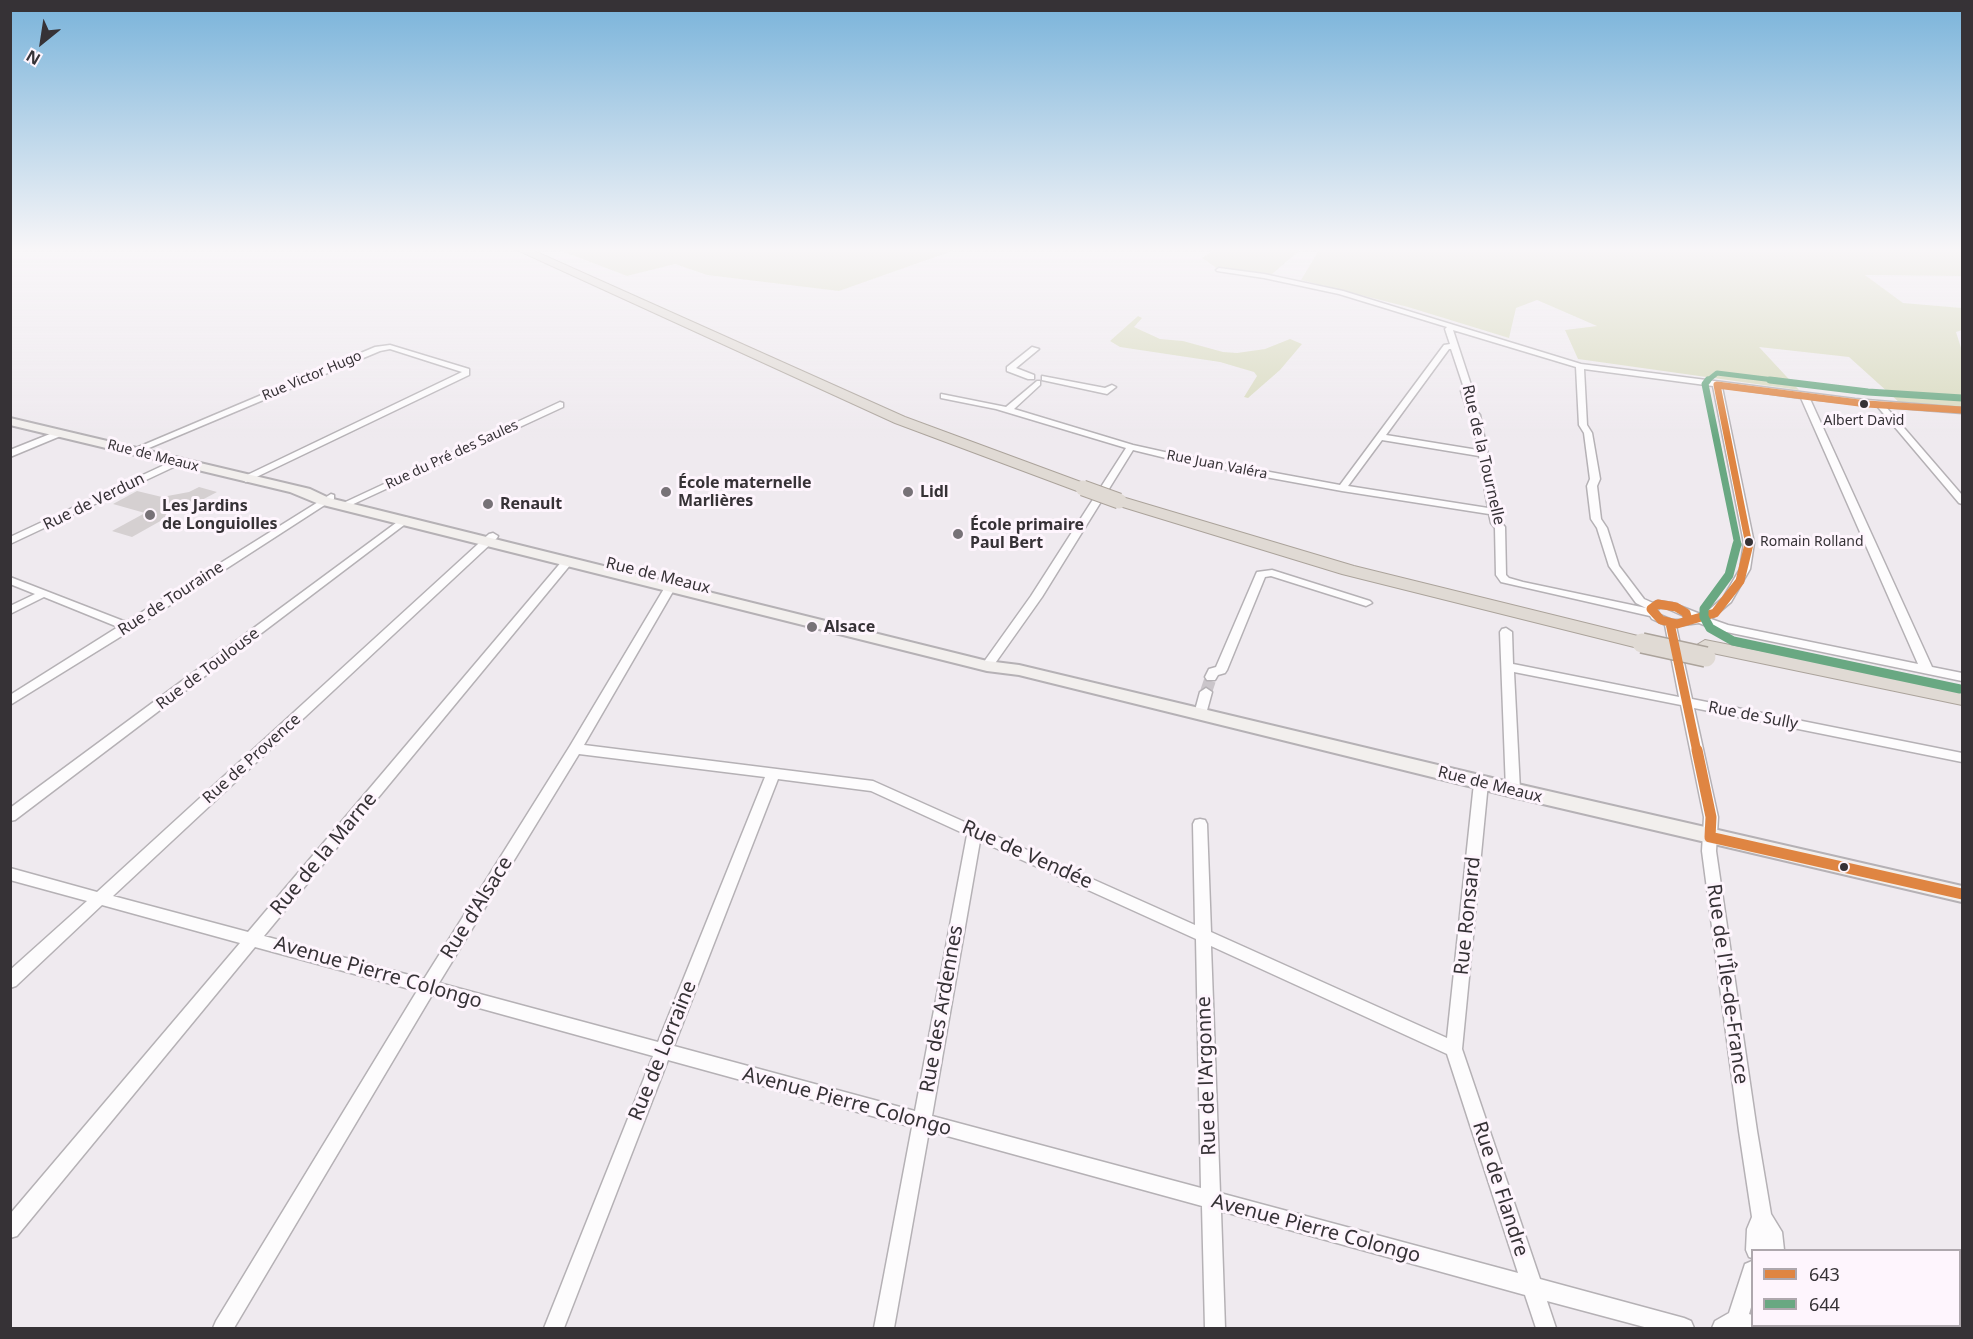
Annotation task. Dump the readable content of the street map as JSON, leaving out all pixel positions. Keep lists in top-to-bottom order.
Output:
{
  "streets": {
    "main road": ["Rue de Meaux"],
    "street": [
      "Rue Victor Hugo",
      "Rue du Pré des Saules",
      "Rue de la Tournelle",
      "Rue Juan Valéra",
      "Rue de Verdun",
      "Rue de Touraine",
      "Rue de Toulouse",
      "Rue de Sully",
      "Rue de Provence",
      "Rue de la Marne",
      "Rue de Vendée",
      "Rue d'Alsace",
      "Rue Ronsard",
      "Avenue Pierre Colongo",
      "Rue de l'Île-de-France",
      "Rue des Ardennes",
      "Rue de Lorraine",
      "Rue de l'Argonne",
      "Rue de Flandre"
    ]
  },
  "crossings": [
    ["Rue Victor Hugo", "Rue de Meaux"],
    ["Rue du Pré des Saules", "Rue de Meaux"],
    ["Rue de la Tournelle", "Rue Juan Valéra"],
    ["Rue de Meaux", "Rue de Verdun"],
    ["Rue de Meaux", "Rue de Touraine"],
    ["Rue de Meaux", "Rue de Toulouse"],
    ["Rue de Meaux", "Rue de Provence"],
    ["Rue de Meaux", "Rue de la Marne"],
    ["Rue de Meaux", "Rue d'Alsace"],
    ["Rue de Meaux", "Rue Ronsard"],
    ["Rue de Meaux", "Rue de l'Île-de-France"],
    ["Rue de Sully", "Rue de l'Île-de-France"],
    ["Rue de Provence", "Avenue Pierre Colongo"],
    ["Rue de la Marne", "Avenue Pierre Colongo"],
    ["Rue de Vendée", "Rue d'Alsace"],
    ["Rue de Vendée", "Rue Ronsard"],
    ["Rue de Vendée", "Rue des Ardennes"],
    ["Rue de Vendée", "Rue de Lorraine"],
    ["Rue de Vendée", "Rue de l'Argonne"],
    ["Rue de Vendée", "Rue de Flandre"],
    ["Rue d'Alsace", "Avenue Pierre Colongo"],
    ["Rue Ronsard", "Rue de Flandre"],
    ["Avenue Pierre Colongo", "Rue des Ardennes"],
    ["Avenue Pierre Colongo", "Rue de Lorraine"],
    ["Avenue Pierre Colongo", "Rue de l'Argonne"],
    ["Avenue Pierre Colongo", "Rue de Flandre"]
  ],
  "places": [
    "Albert David",
    "École maternelle Marlières",
    "Lidl",
    "Renault",
    "Les Jardins de Longuiolles",
    "École primaire Paul Bert",
    "Romain Rolland",
    "Alsace"
  ],
  "lines": ["transit line 644", "transit line 643"],
  "legend": ["643", "644"],
  "north": "bottom left"
}
